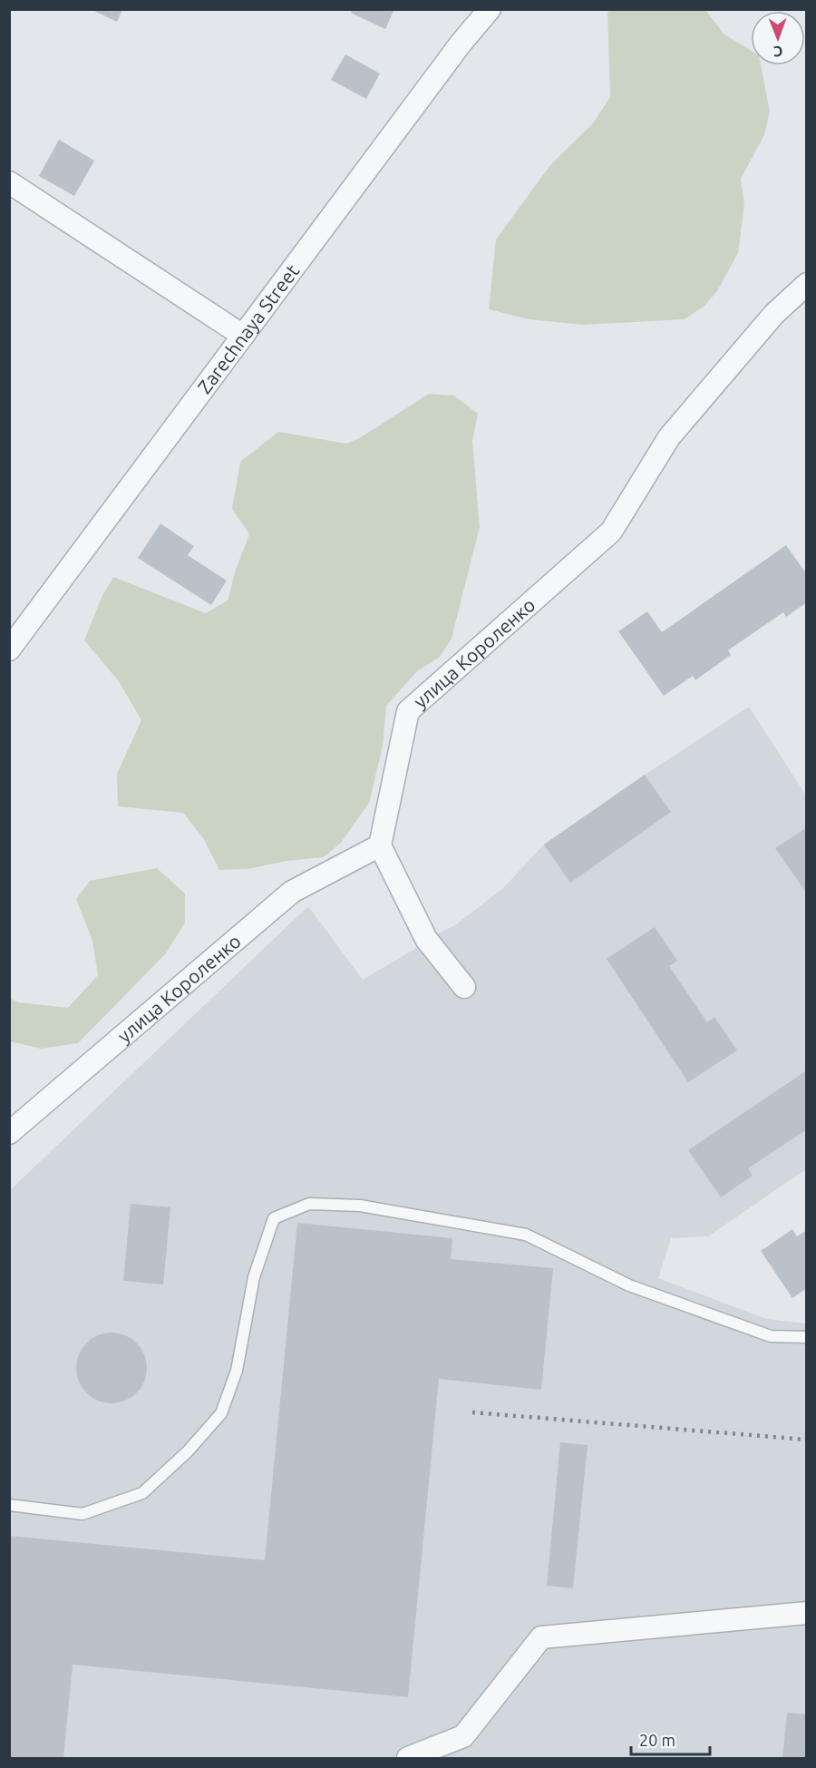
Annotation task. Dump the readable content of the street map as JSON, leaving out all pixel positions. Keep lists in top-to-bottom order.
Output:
{
  "streets": {
    "street": ["Zarechnaya Street", "улица Короленко"]
  },
  "scale_bar": "20 m",
  "north": "bottom"
}
